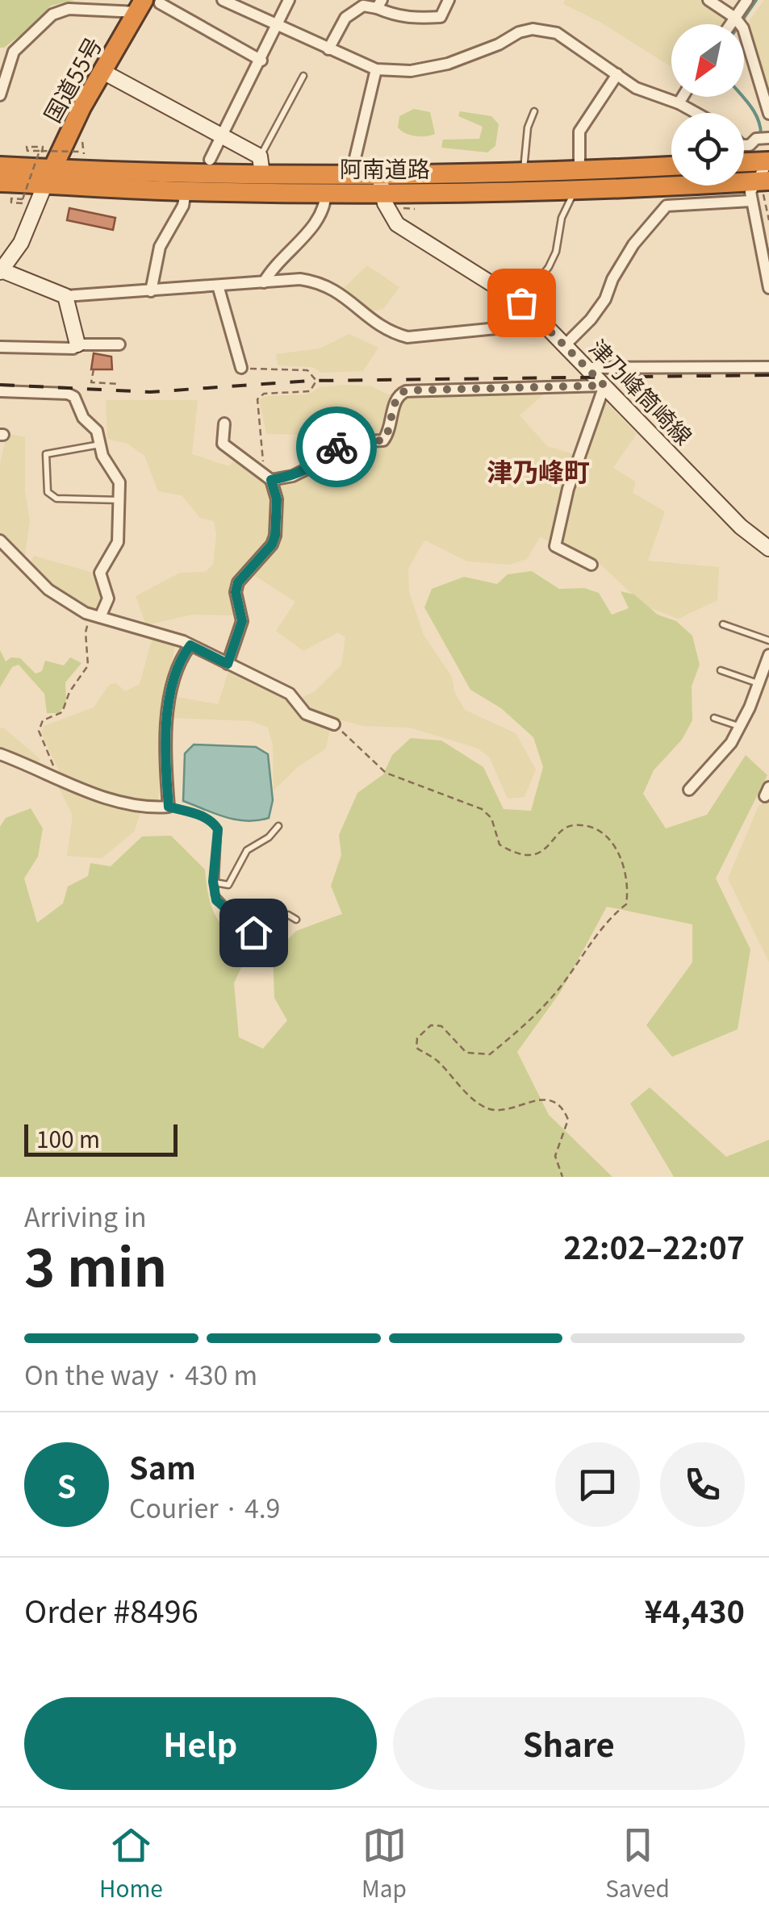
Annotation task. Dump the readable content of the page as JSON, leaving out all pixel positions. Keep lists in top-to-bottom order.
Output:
{
  "streets": {
    "highway": ["国道55号", "阿南道路"],
    "main road": ["津乃峰筒崎線"]
  },
  "crossings": [
    ["国道55号", "阿南道路"],
    ["阿南道路", "津乃峰筒崎線"]
  ],
  "districts": ["津乃峰町"],
  "scale_bar": "100 m",
  "north": "bottom left",
  "page": {
    "scale": "100 m",
    "heading": ["3 min", "Arriving in", "22:02–22:07"],
    "panel": [
      "Sam",
      "Courier · 4.9",
      "Order #8496",
      "¥4,430"
    ],
    "bar": "On the way · 430 m",
    "round": "S",
    "buttons": ["Help", "Share"],
    "tabs": ["Home", "Map", "Saved"]
  }
}
